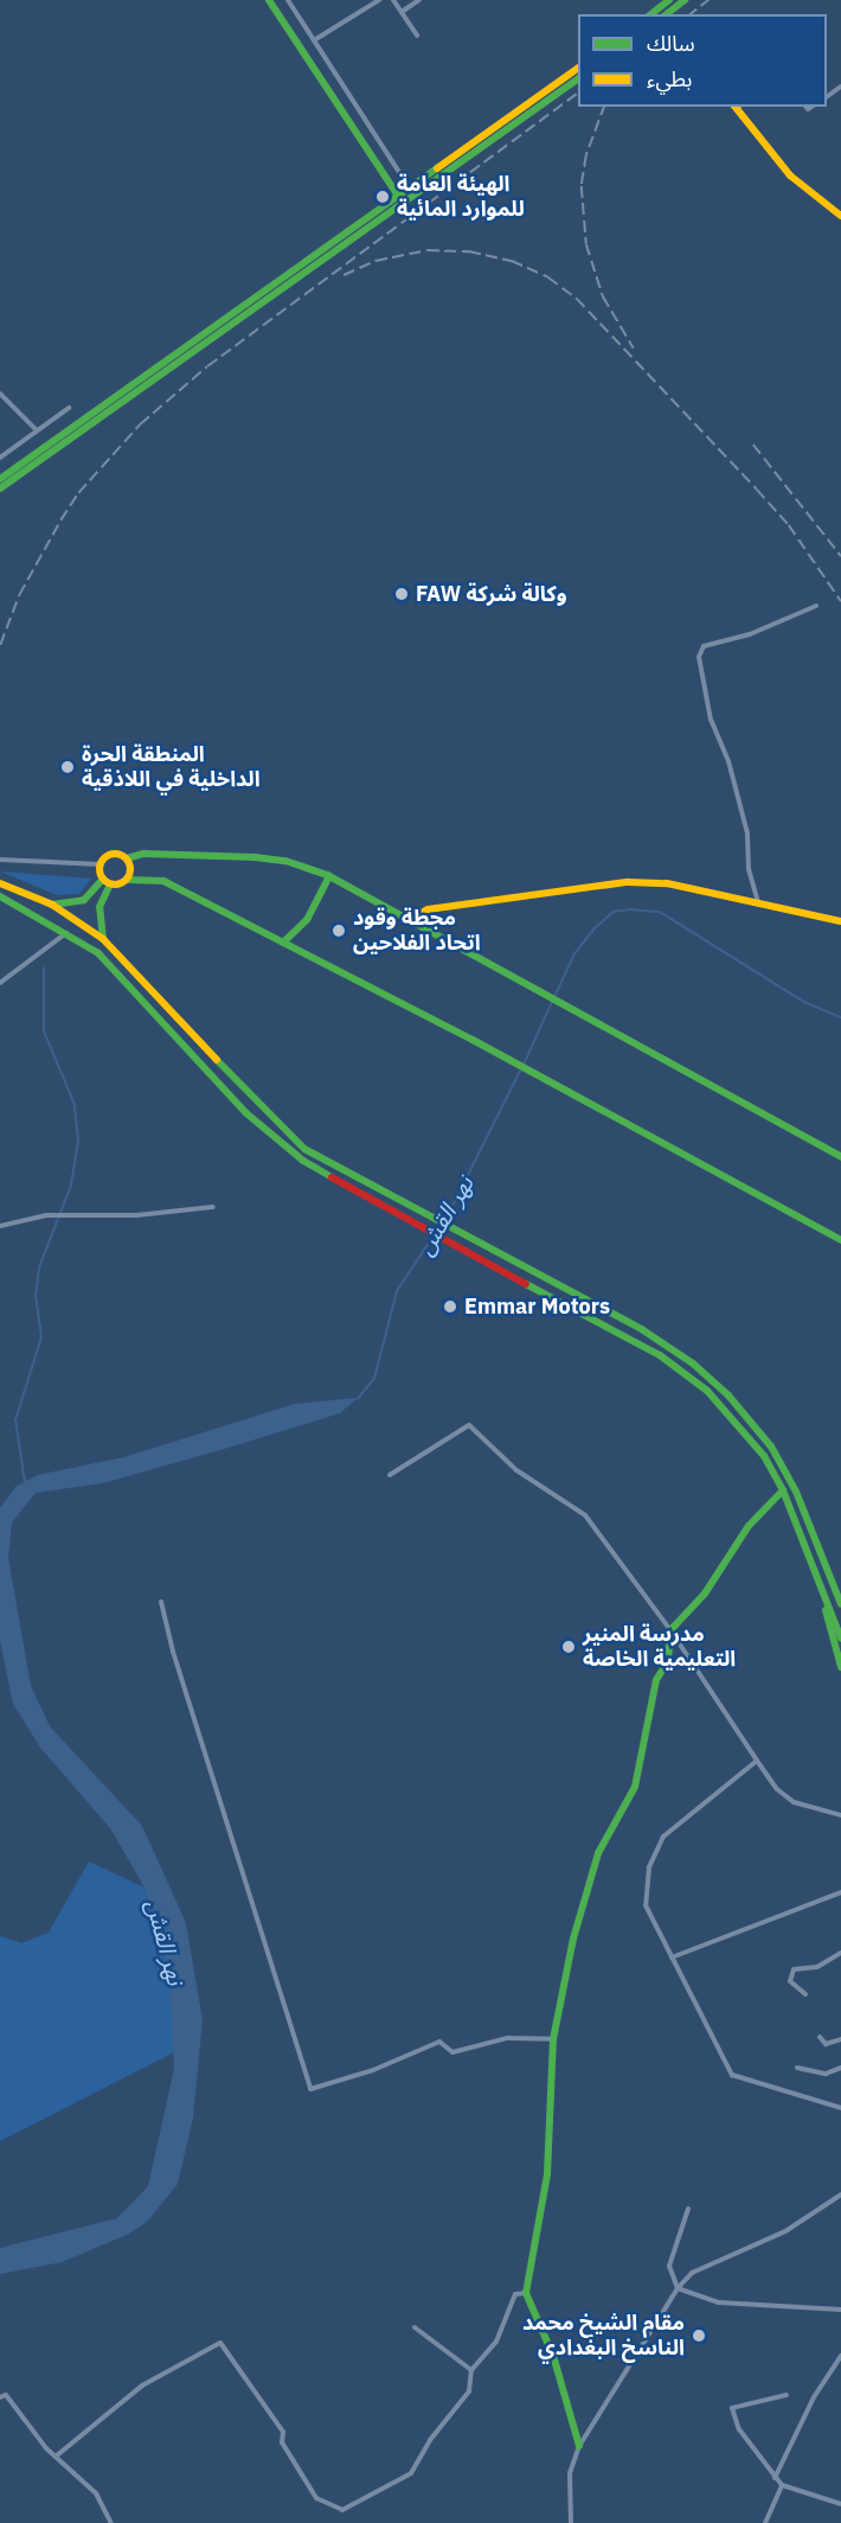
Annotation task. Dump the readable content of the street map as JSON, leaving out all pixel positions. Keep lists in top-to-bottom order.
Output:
{
  "water": ["نهر القش"],
  "places": [
    "الهيئة العامة للموارد المائية",
    "FAW وكالة شركة",
    "المنطقة الحرة الداخلية في اللاذقية",
    "مجطة وقود اتحاد الفلاحين",
    "Emmar Motors",
    "مدرسة المنير التعليمية الخاصة",
    "مقام الشيخ محمد الناسخ البغدادي"
  ],
  "legend": ["سالك", "بطيء"]
}
